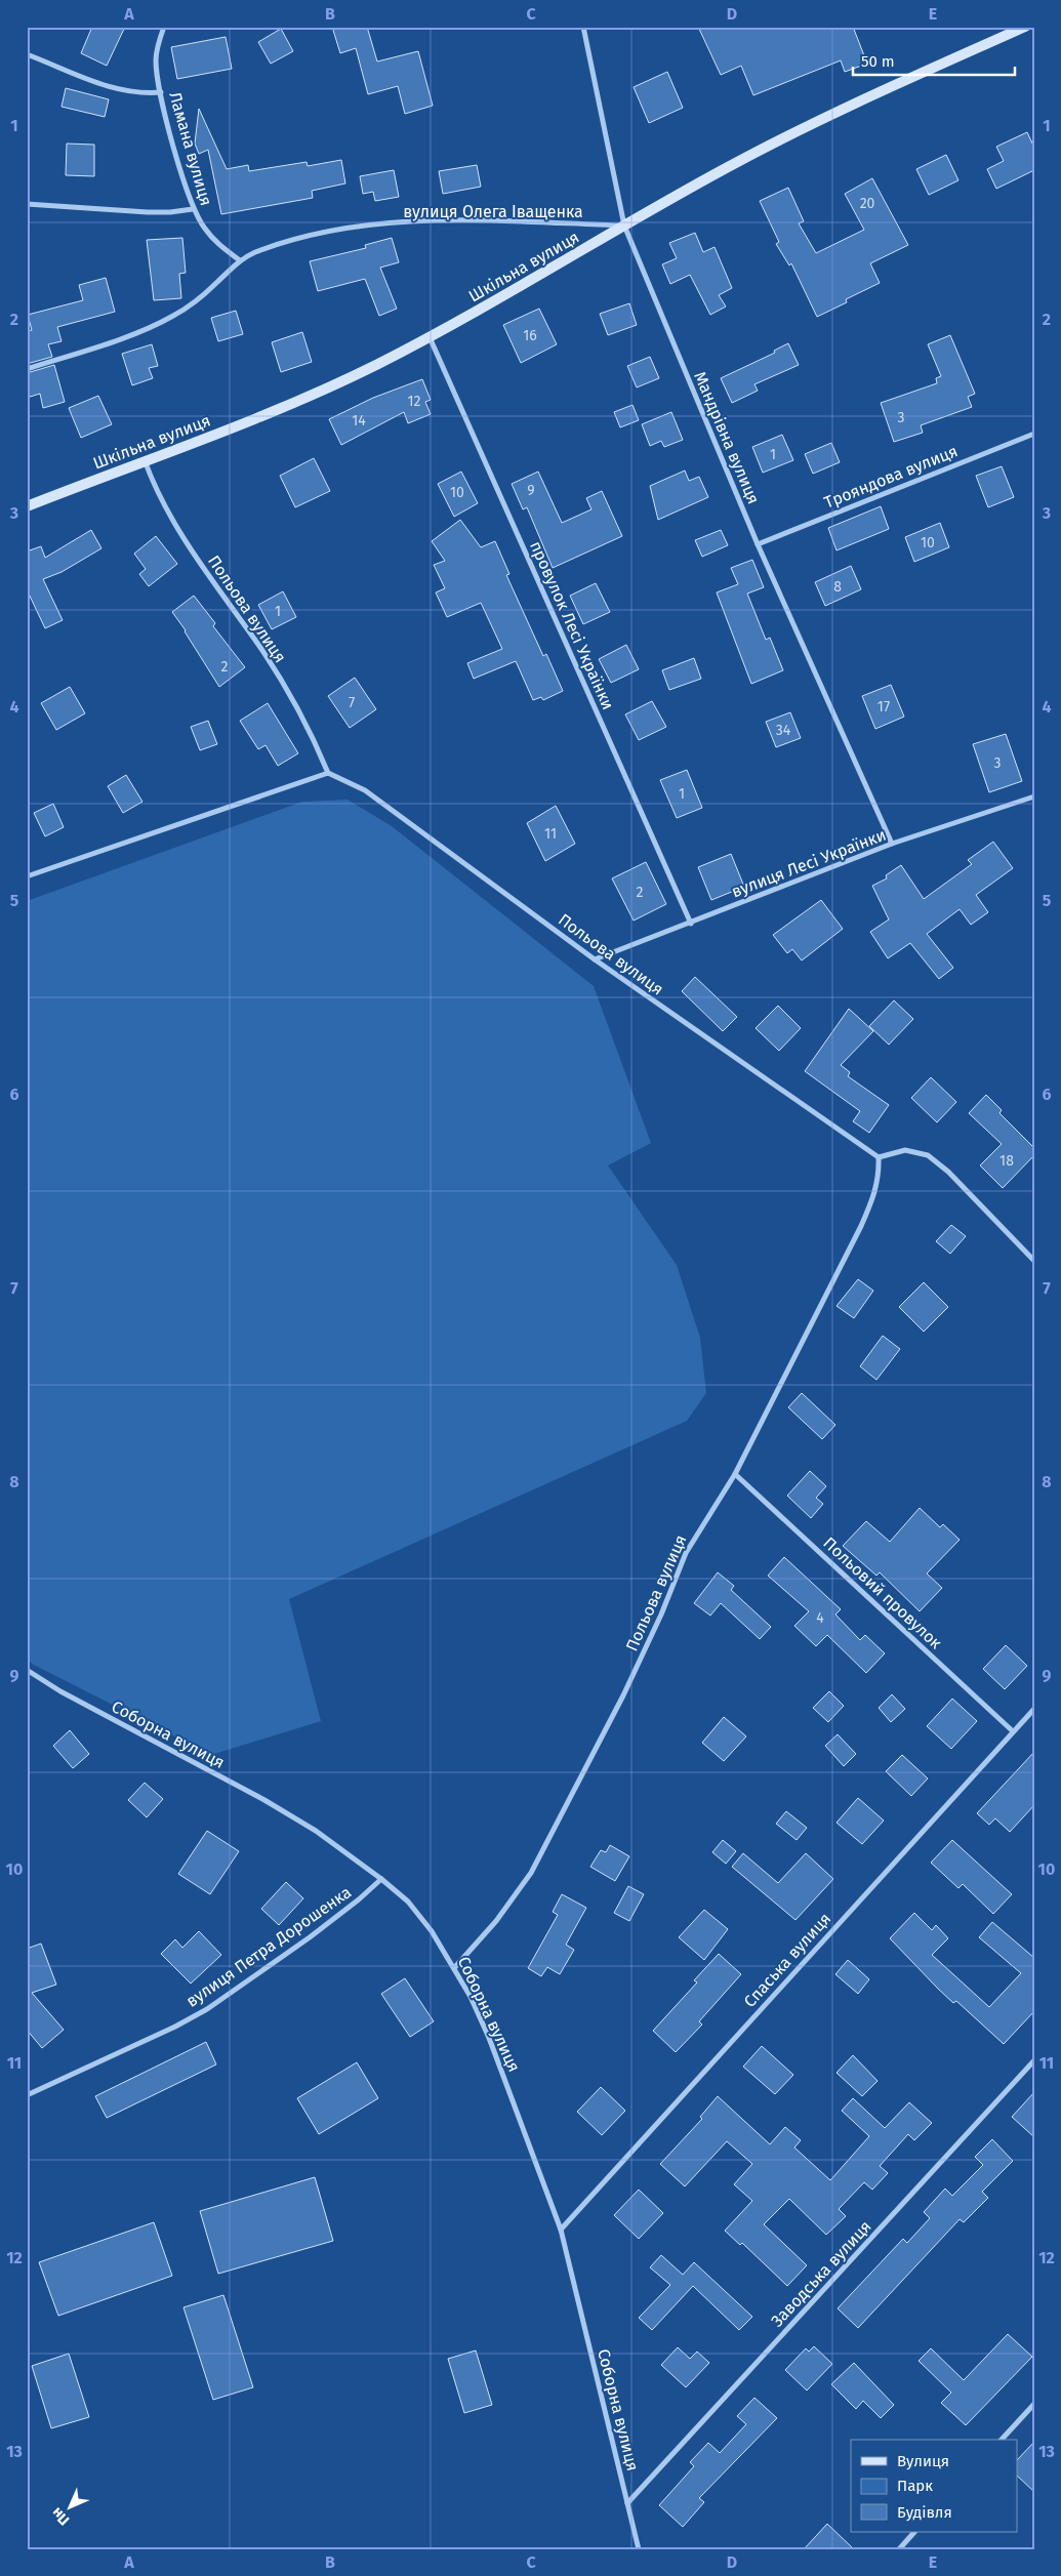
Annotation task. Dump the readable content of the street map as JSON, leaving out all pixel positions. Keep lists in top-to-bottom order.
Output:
{
  "streets": {
    "main road": ["Шкільна вулиця"],
    "street": [
      "Ламана вулиця",
      "вулиця Олега Іващенка",
      "Мандрівна вулиця",
      "Трояндова вулиця",
      "Польова вулиця",
      "провулок Лесі Українки",
      "вулиця Лесі Українки",
      "Польовий провулок",
      "Соборна вулиця",
      "вулиця Петра Дорошенка",
      "Спаська вулиця",
      "Заводська вулиця"
    ]
  },
  "crossings": [
    ["Ламана вулиця", "вулиця Олега Іващенка"],
    ["вулиця Олега Іващенка", "Шкільна вулиця"],
    ["вулиця Олега Іващенка", "Мандрівна вулиця"],
    ["Шкільна вулиця", "Мандрівна вулиця"],
    ["Шкільна вулиця", "Польова вулиця"],
    ["Шкільна вулиця", "провулок Лесі Українки"],
    ["Мандрівна вулиця", "Трояндова вулиця"],
    ["Мандрівна вулиця", "вулиця Лесі Українки"],
    ["Польова вулиця", "вулиця Лесі Українки"],
    ["Польова вулиця", "Польовий провулок"],
    ["Польова вулиця", "Соборна вулиця"],
    ["провулок Лесі Українки", "вулиця Лесі Українки"],
    ["Польовий провулок", "Спаська вулиця"],
    ["Соборна вулиця", "вулиця Петра Дорошенка"],
    ["Соборна вулиця", "Спаська вулиця"],
    ["Соборна вулиця", "Заводська вулиця"]
  ],
  "house_numbers": [
    "20",
    "16",
    "12",
    "3",
    "14",
    "1",
    "9",
    "10",
    "10",
    "8",
    "1",
    "2",
    "7",
    "17",
    "34",
    "3",
    "1",
    "11",
    "2",
    "18",
    "4"
  ],
  "legend": ["Вулиця", "Парк", "Будівля"],
  "scale_bar": "50 m",
  "north": "bottom left",
  "grid": {
    "columns": [
      "A",
      "B",
      "C",
      "D",
      "E"
    ],
    "rows": [
      "1",
      "2",
      "3",
      "4",
      "5",
      "6",
      "7",
      "8",
      "9",
      "10",
      "11",
      "12",
      "13"
    ]
  }
}
